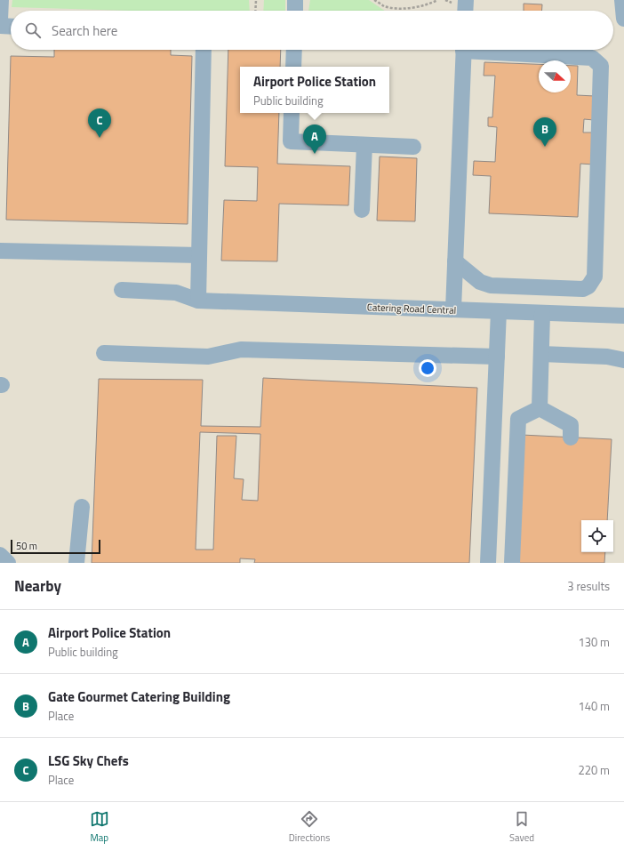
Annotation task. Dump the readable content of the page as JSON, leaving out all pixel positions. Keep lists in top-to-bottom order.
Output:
{
  "streets": {
    "street": ["Catering Road Central"]
  },
  "scale_bar": "50 m",
  "north": "right",
  "page": {
    "search": "Search here",
    "popup": ["Airport Police Station", "Public building"],
    "pins": ["C", "B", "A"],
    "scale": "50 m",
    "heading": ["Nearby", "3 results"],
    "list": [
      {
        "mark": "A",
        "name": "Airport Police Station",
        "note": "Public building",
        "value": "130 m"
      },
      {
        "mark": "B",
        "name": "Gate Gourmet Catering Building",
        "note": "Place",
        "value": "140 m"
      },
      {
        "mark": "C",
        "name": "LSG Sky Chefs",
        "note": "Place",
        "value": "220 m"
      }
    ],
    "nav": ["Map", "Directions", "Saved"]
  }
}
